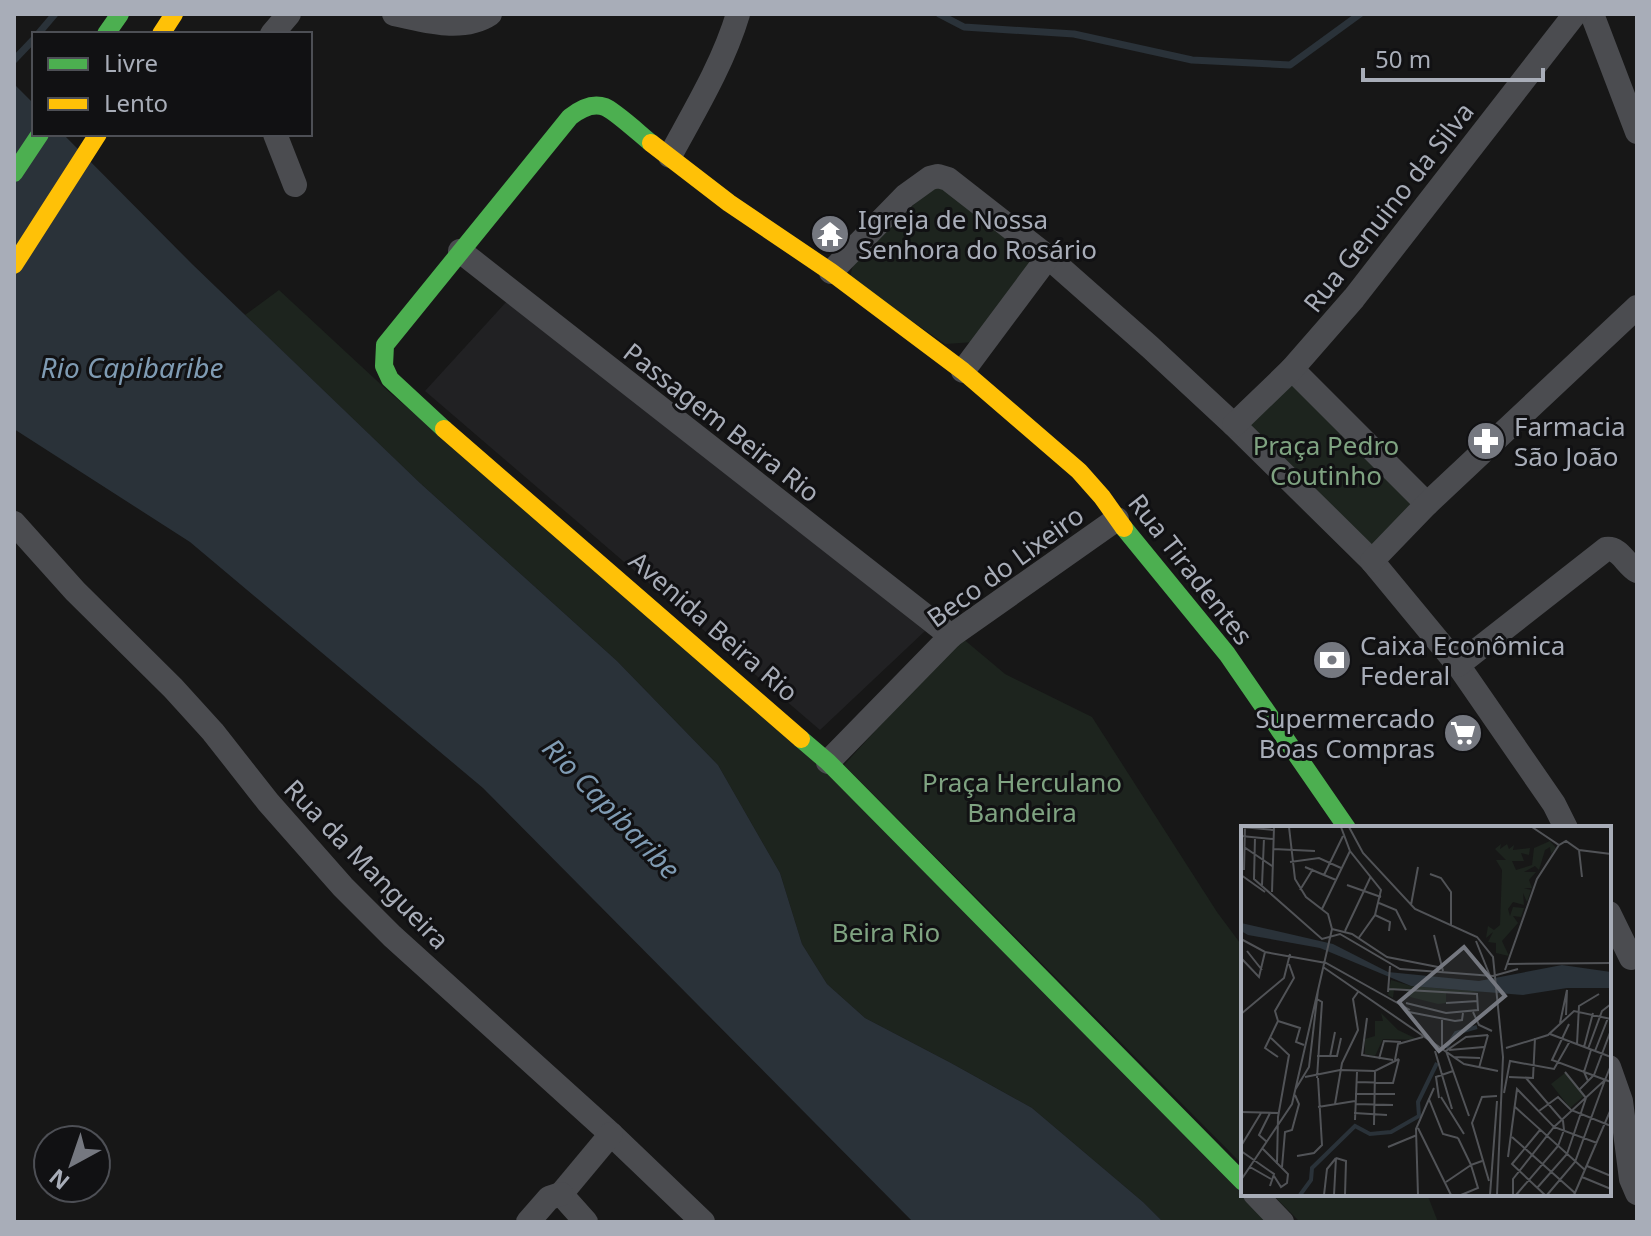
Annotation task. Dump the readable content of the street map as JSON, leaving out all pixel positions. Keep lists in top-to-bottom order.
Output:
{
  "streets": {
    "main road": ["Rua Tiradentes", "Avenida Beira Rio"],
    "street": [
      "Rua Genuino da Silva",
      "Passagem Beira Rio",
      "Beco do Lixeiro",
      "Rua da Mangueira"
    ]
  },
  "crossings": [
    ["Passagem Beira Rio", "Beco do Lixeiro"],
    ["Passagem Beira Rio", "Avenida Beira Rio"],
    ["Beco do Lixeiro", "Rua Tiradentes"],
    ["Beco do Lixeiro", "Avenida Beira Rio"],
    ["Rua Tiradentes", "Avenida Beira Rio"]
  ],
  "water": ["Rio Capibaribe"],
  "parks": ["Praça Pedro Coutinho", "Praça Herculano Bandeira", "Beira Rio"],
  "places": {
    "temple": ["Igreja de Nossa Senhora do Rosário"],
    "pharmacy": ["Farmacia São João"],
    "bank": ["Caixa Econômica Federal"],
    "supermarket": ["Supermercado Boas Compras"]
  },
  "legend": ["Livre", "Lento"],
  "scale_bar": "50 m",
  "north": "bottom left"
}
